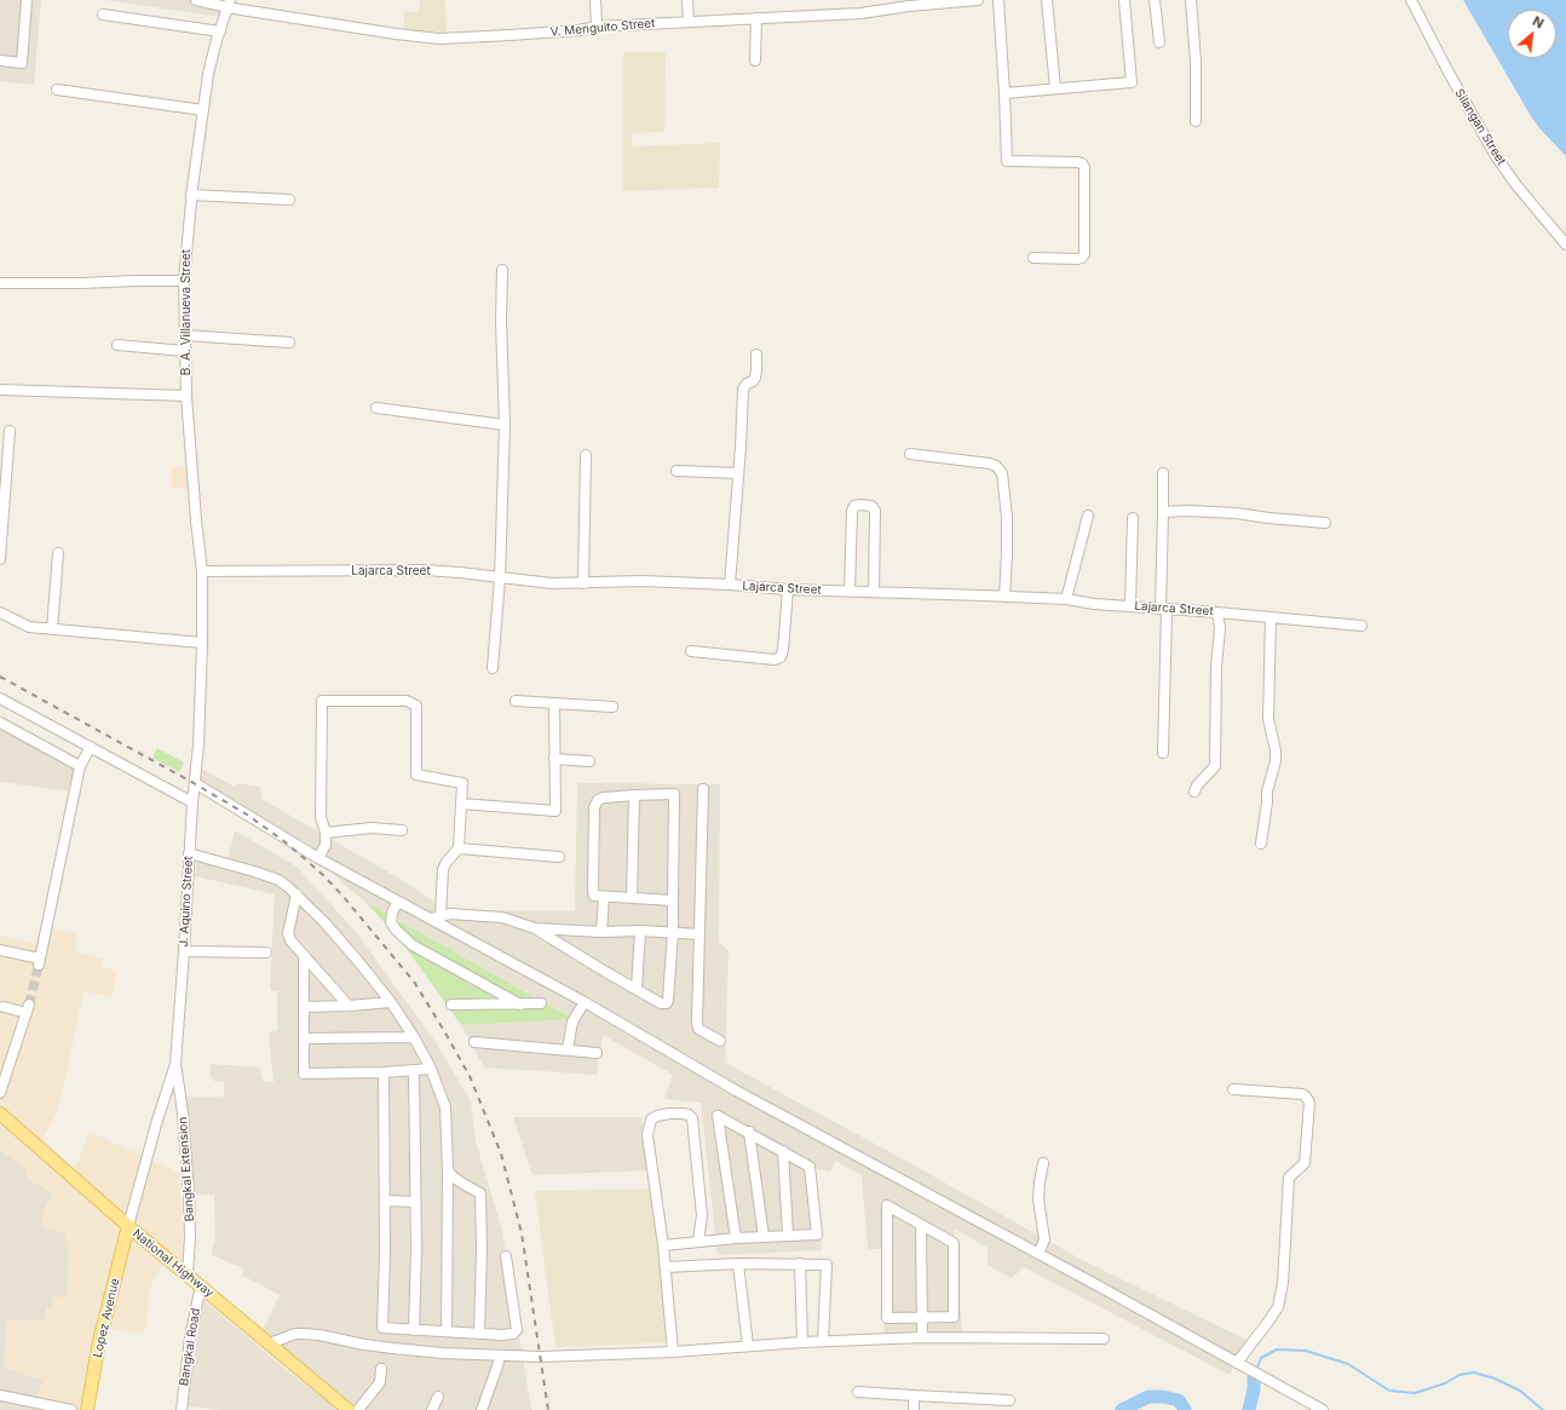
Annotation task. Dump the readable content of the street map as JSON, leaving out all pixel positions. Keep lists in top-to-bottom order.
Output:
{
  "streets": {
    "main road": ["National Highway", "Lopez Avenue"],
    "street": [
      "V. Menguito Street",
      "Silangan Street",
      "B. A. Villanueva Street",
      "Lajarca Street",
      "J. Aquino Street",
      "Bangkal Extension",
      "Bangkal Road"
    ]
  },
  "crossings": [
    ["V. Menguito Street", "B. A. Villanueva Street"],
    ["B. A. Villanueva Street", "Lajarca Street"],
    ["B. A. Villanueva Street", "J. Aquino Street"],
    ["Lajarca Street", "J. Aquino Street"],
    ["J. Aquino Street", "Bangkal Extension"],
    ["J. Aquino Street", "National Highway"],
    ["J. Aquino Street", "Lopez Avenue"],
    ["Bangkal Extension", "National Highway"],
    ["National Highway", "Lopez Avenue"],
    ["National Highway", "Bangkal Road"]
  ],
  "north": "top right"
}
